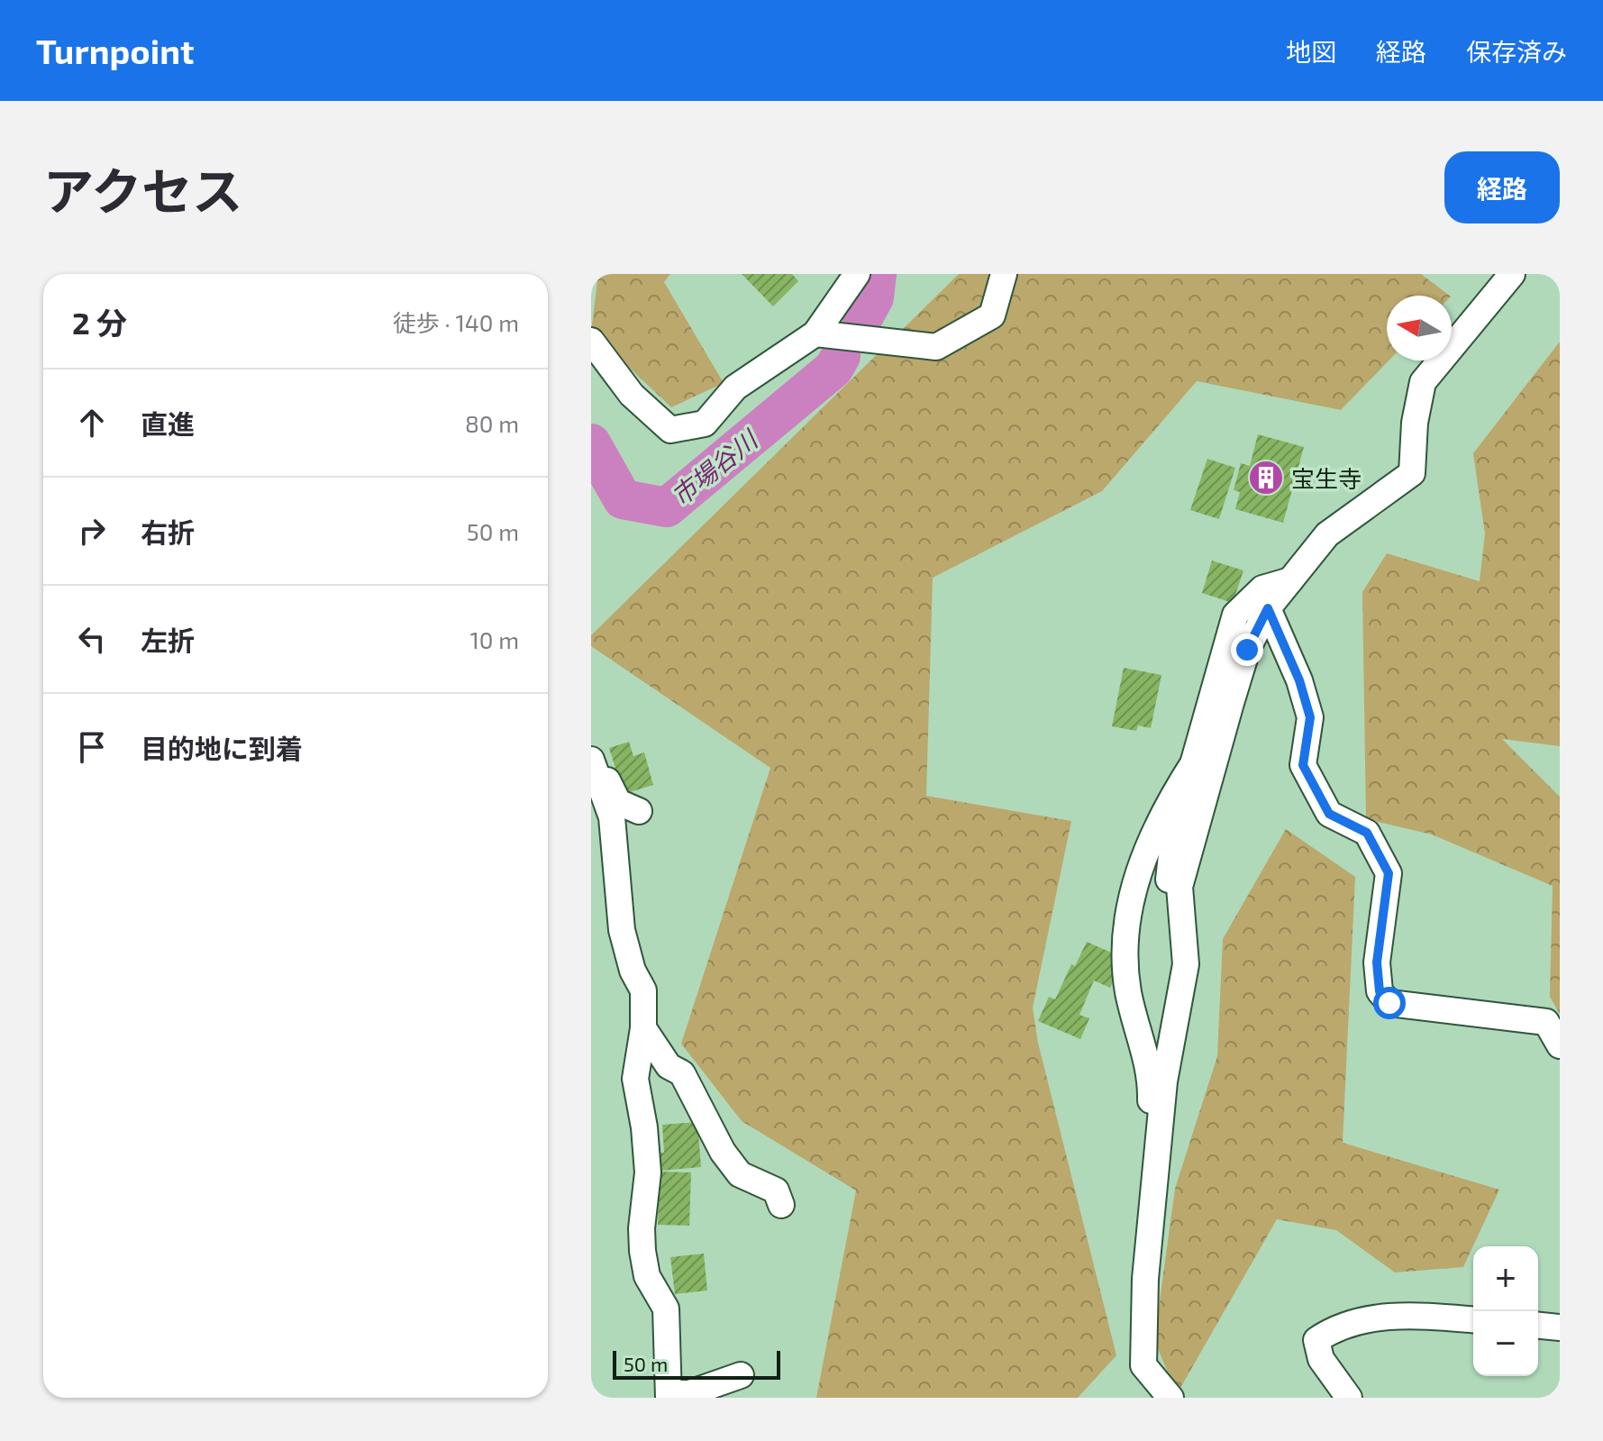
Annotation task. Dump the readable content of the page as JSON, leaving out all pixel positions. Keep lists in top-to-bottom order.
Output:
{
  "water": ["市場谷川"],
  "places": {
    "building": ["宝生寺"]
  },
  "scale_bar": "50 m",
  "north": "left",
  "page": {
    "header": "Turnpoint",
    "nav": ["地図", "経路", "保存済み"],
    "title": "アクセス",
    "buttons": "経路",
    "heading": ["2 分", "徒歩 · 140 m"],
    "list": [
      ["直進", "80 m"],
      ["右折", "50 m"],
      ["左折", "10 m"],
      "目的地に到着"
    ],
    "map_buttons": ["+", "−"],
    "scale": "50 m"
  }
}
